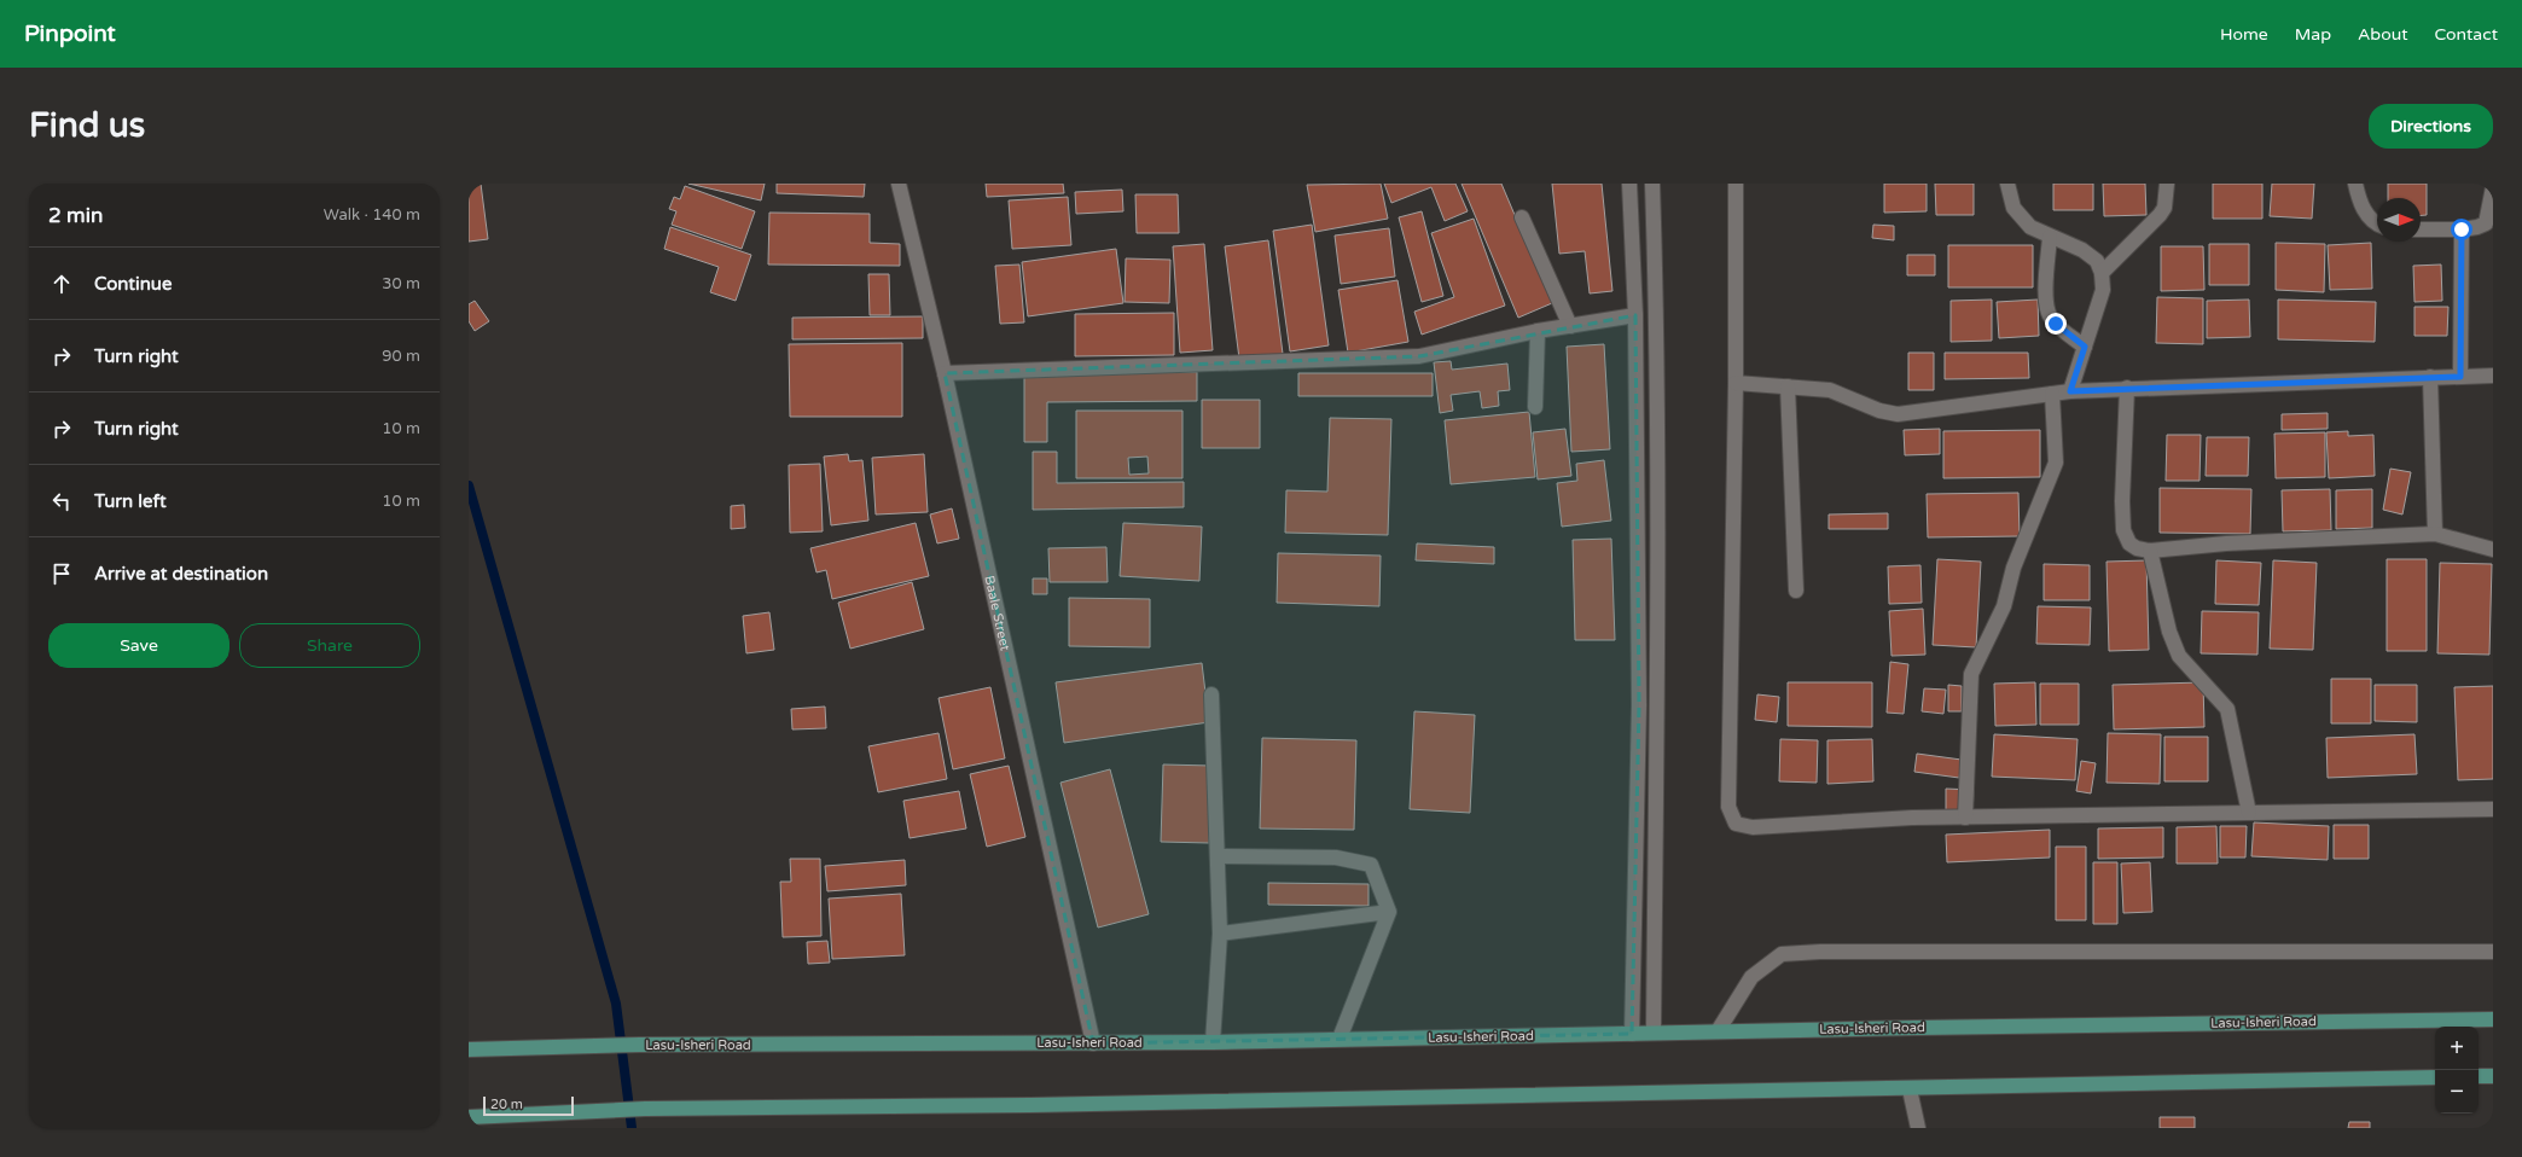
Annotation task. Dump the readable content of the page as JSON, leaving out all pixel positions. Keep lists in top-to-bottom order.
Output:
{
  "streets": {
    "main road": ["Lasu-Isheri Road"],
    "street": ["Baale Street"]
  },
  "crossings": [
    ["Baale Street", "Lasu-Isheri Road"]
  ],
  "scale_bar": "20 m",
  "north": "right",
  "page": {
    "header": "Pinpoint",
    "nav": [
      "Home",
      "Map",
      "About",
      "Contact"
    ],
    "buttons": [
      "Directions",
      ["Save", "Share"]
    ],
    "title": "Find us",
    "heading": ["2 min", "Walk · 140 m"],
    "list": [
      ["Continue", "30 m"],
      ["Turn right", "90 m"],
      ["Turn right", "10 m"],
      ["Turn left", "10 m"],
      "Arrive at destination"
    ],
    "map_buttons": ["+", "−"],
    "scale": "20 m"
  }
}
